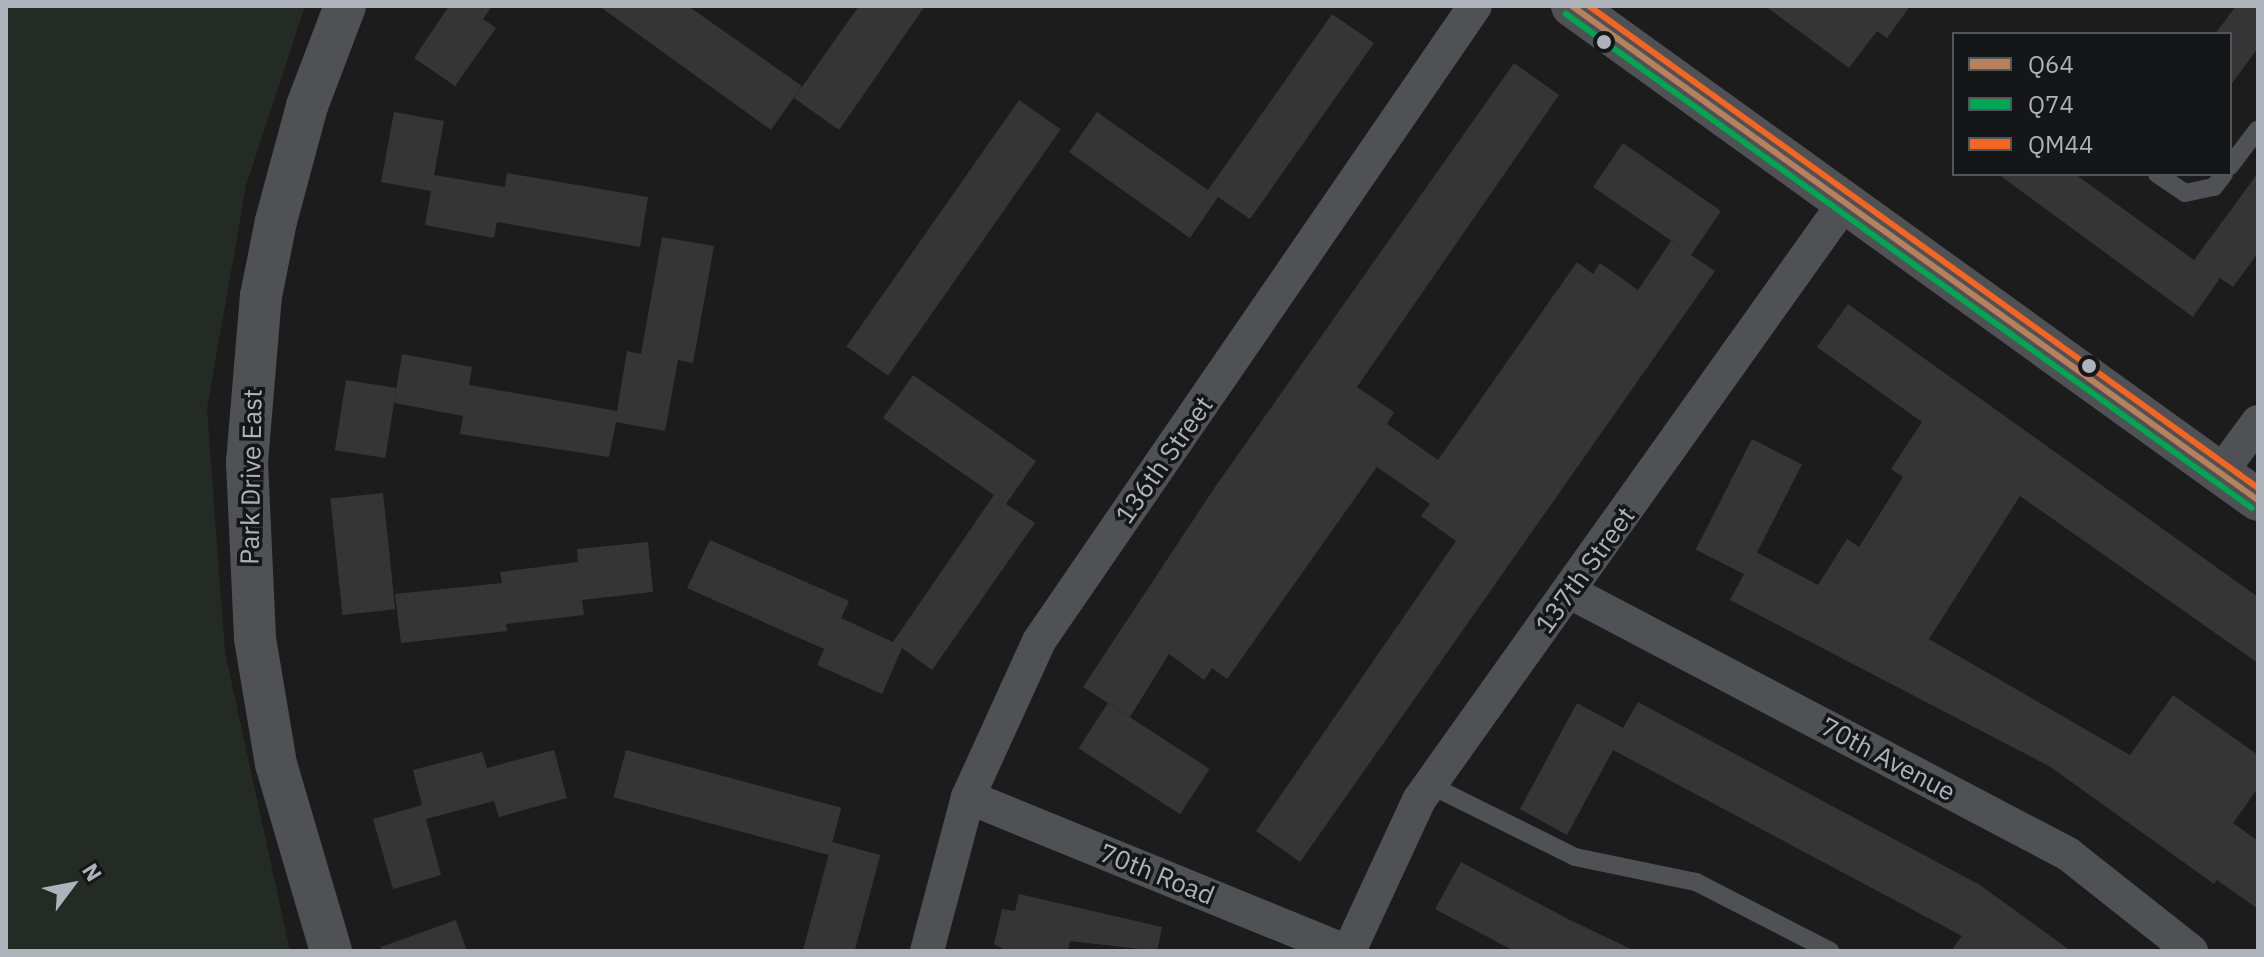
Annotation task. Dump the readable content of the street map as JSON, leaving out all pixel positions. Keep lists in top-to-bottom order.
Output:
{
  "streets": {
    "street": [
      "136th Street",
      "Park Drive East",
      "137th Street",
      "70th Avenue",
      "70th Road"
    ]
  },
  "crossings": [
    ["136th Street", "70th Road"],
    ["137th Street", "70th Avenue"],
    ["137th Street", "70th Road"]
  ],
  "lines": ["transit line Q64", "transit line QM44", "transit line Q74"],
  "legend": ["Q64", "Q74", "QM44"],
  "north": "top right"
}
